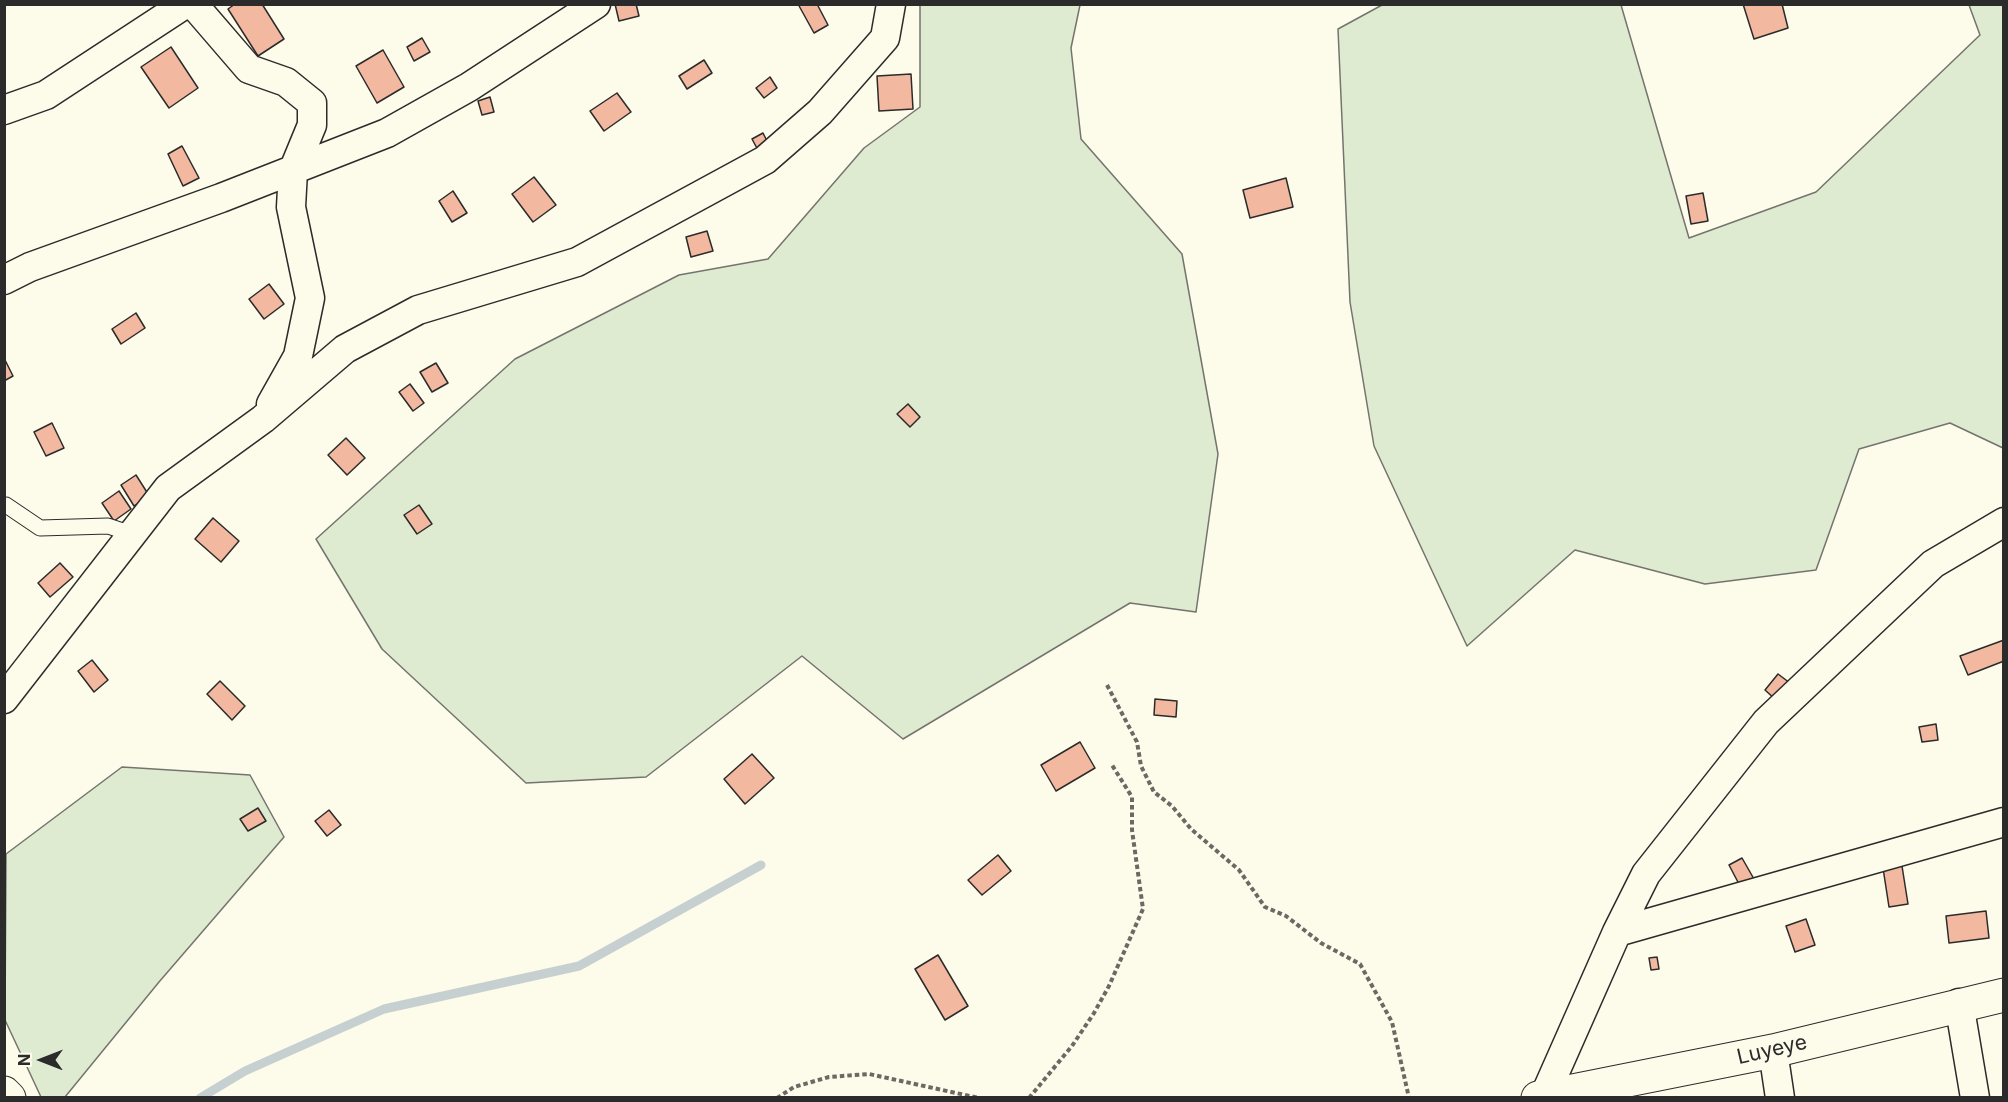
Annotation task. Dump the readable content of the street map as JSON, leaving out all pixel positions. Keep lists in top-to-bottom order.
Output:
{
  "streets": {
    "street": ["Luyeye"]
  },
  "north": "left"
}
